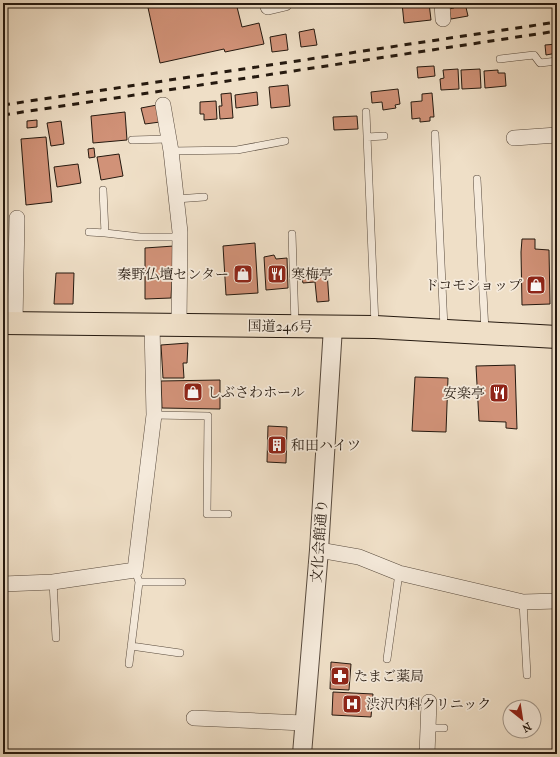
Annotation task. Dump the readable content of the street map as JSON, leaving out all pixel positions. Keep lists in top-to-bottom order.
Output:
{
  "streets": {
    "highway": ["国道246号"],
    "street": ["文化会館通り"]
  },
  "crossings": [
    ["国道246号", "文化会館通り"]
  ],
  "places": {
    "shop": ["秦野仏壇センター", "ドコモショップ", "しぶさわホール"],
    "restaurant": ["寒梅亭", "安楽亭"],
    "building": ["和田ハイツ"],
    "pharmacy": ["たまご薬局"],
    "hospital": ["渋沢内科クリニック"]
  },
  "north": "bottom right"
}
